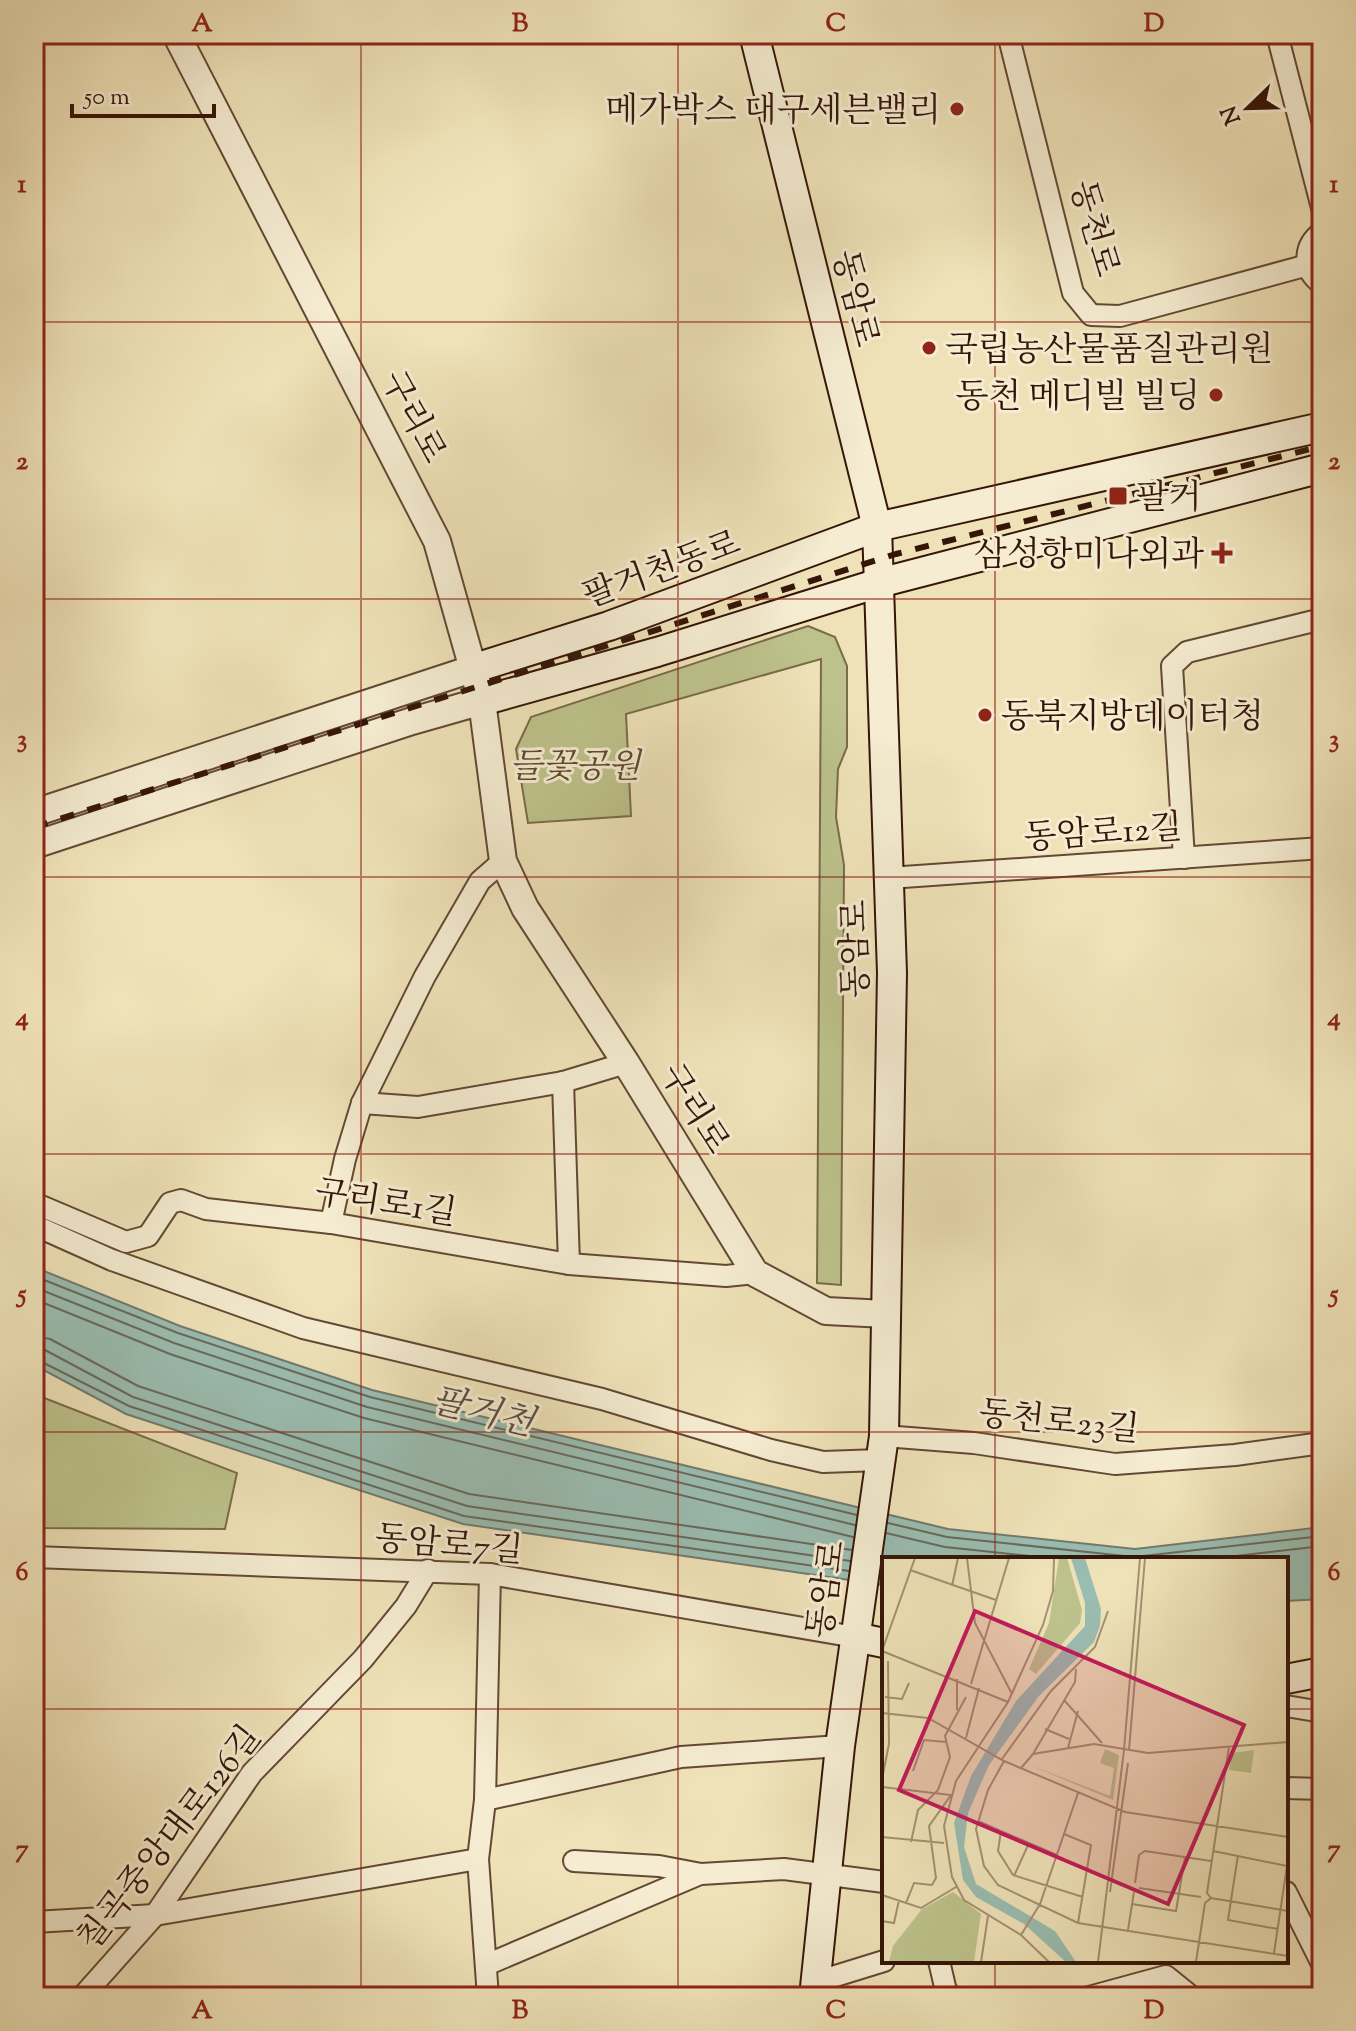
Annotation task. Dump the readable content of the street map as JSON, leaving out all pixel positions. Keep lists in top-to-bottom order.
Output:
{
  "streets": {
    "main road": ["동암로", "팔거천동로"],
    "street": [
      "동천로",
      "구리로",
      "동암로12길",
      "구리로1길",
      "동천로23길",
      "동암로7길",
      "칠곡중앙대로126길"
    ]
  },
  "crossings": [
    ["동암로", "팔거천동로"],
    ["동암로", "동암로12길"],
    ["동암로", "동천로23길"],
    ["동암로", "동암로7길"],
    ["구리로", "팔거천동로"],
    ["구리로", "구리로1길"],
    ["동암로7길", "칠곡중앙대로126길"]
  ],
  "water": ["팔거천"],
  "parks": ["들꽃공원"],
  "places": {
    "other": [
      "메가박스 대구세븐밸리",
      "국립농산물품질관리원",
      "동천 메디빌 빌딩",
      "동북지방데이터청"
    ],
    "transit": ["팔거"],
    "health": ["삼성항미나외과"]
  },
  "scale_bar": "50 m",
  "north": "bottom left",
  "grid": {
    "columns": [
      "A",
      "B",
      "C",
      "D"
    ],
    "rows": [
      "1",
      "2",
      "3",
      "4",
      "5",
      "6",
      "7"
    ]
  }
}
